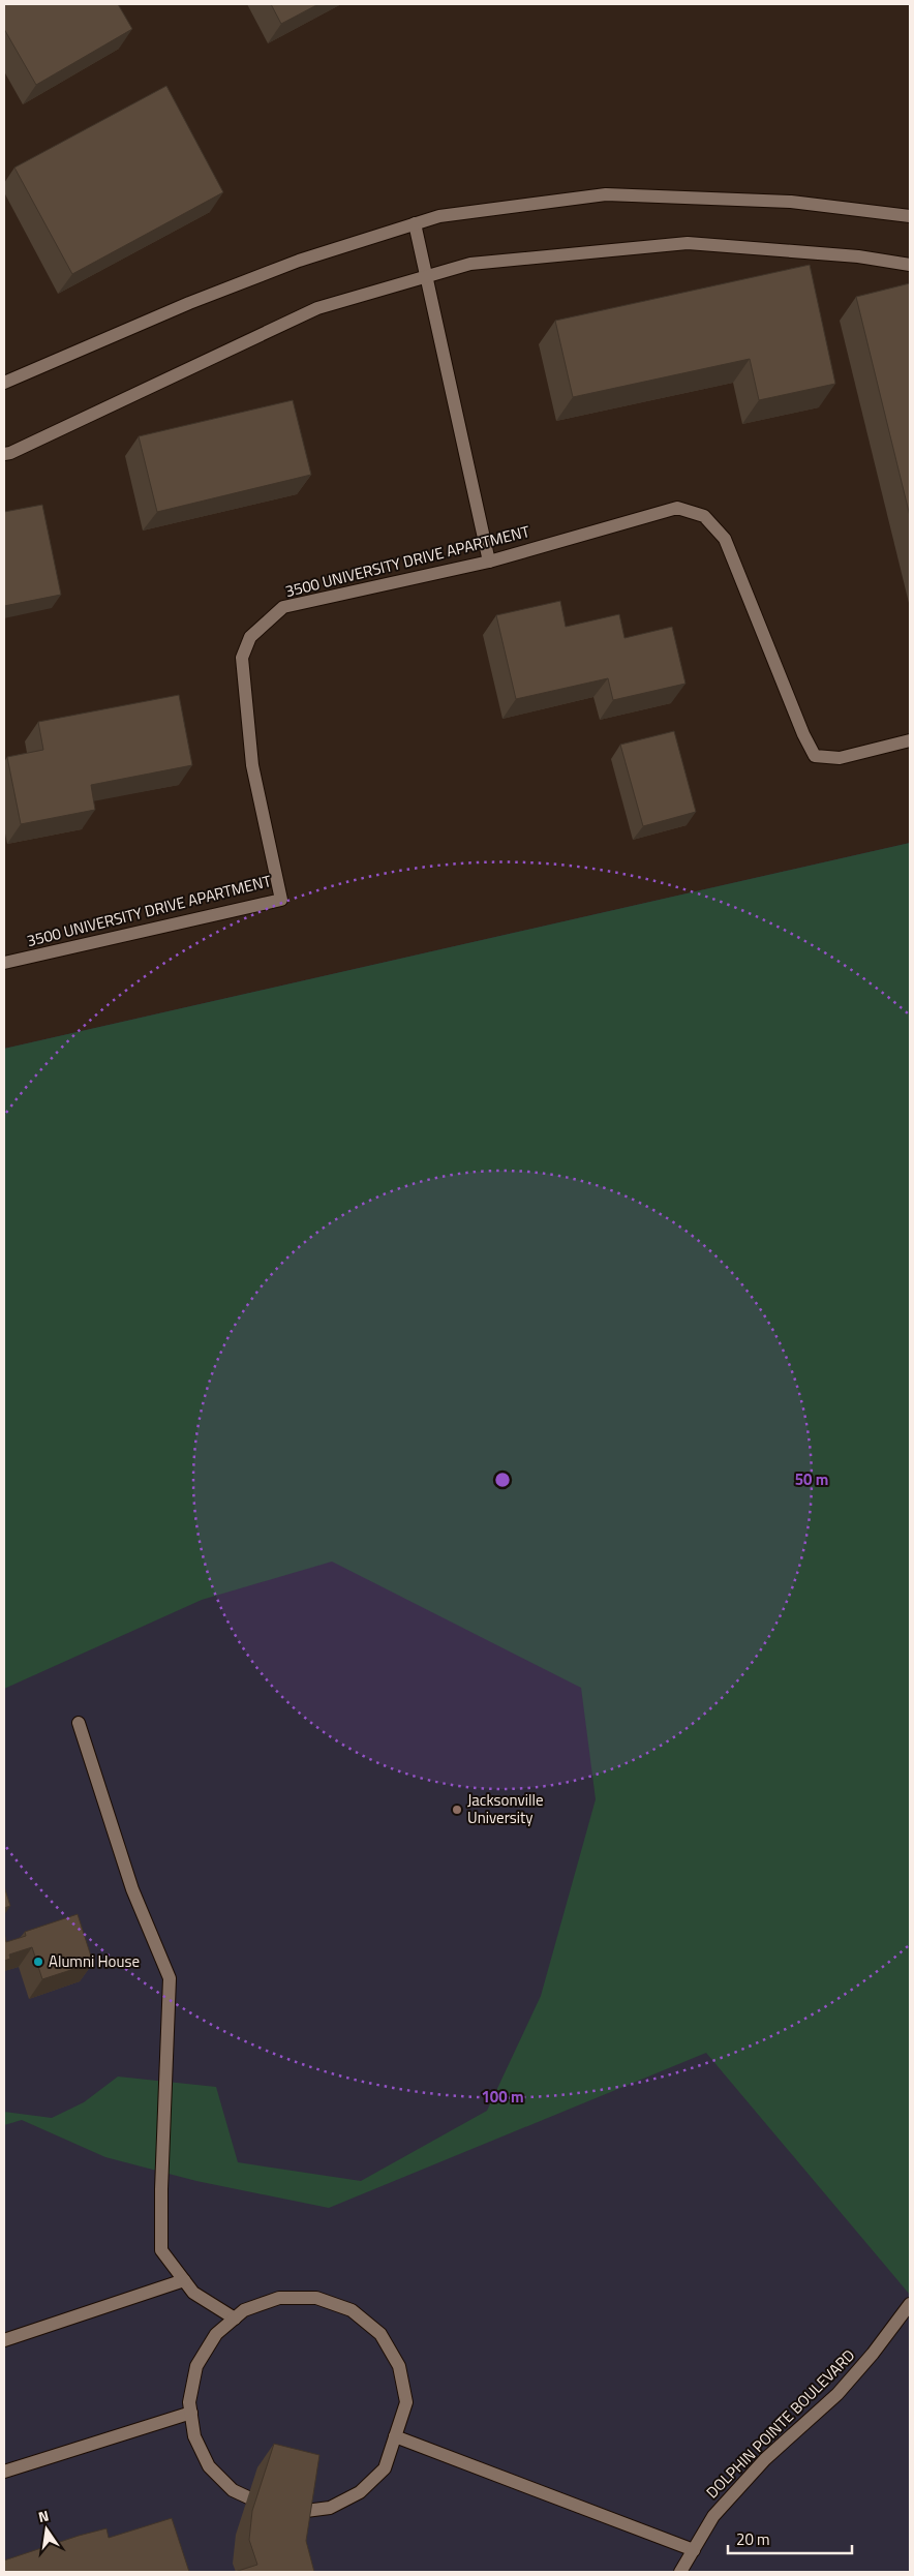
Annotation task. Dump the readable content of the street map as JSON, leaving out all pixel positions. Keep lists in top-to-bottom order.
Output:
{
  "streets": {
    "street": ["3500 UNIVERSITY DRIVE APARTMENT", "DOLPHIN POINTE BOULEVARD"]
  },
  "places": ["Jacksonville University", "Alumni House"],
  "scale_bar": "20 m",
  "north": "top",
  "rings": ["50 m", "100 m"]
}
